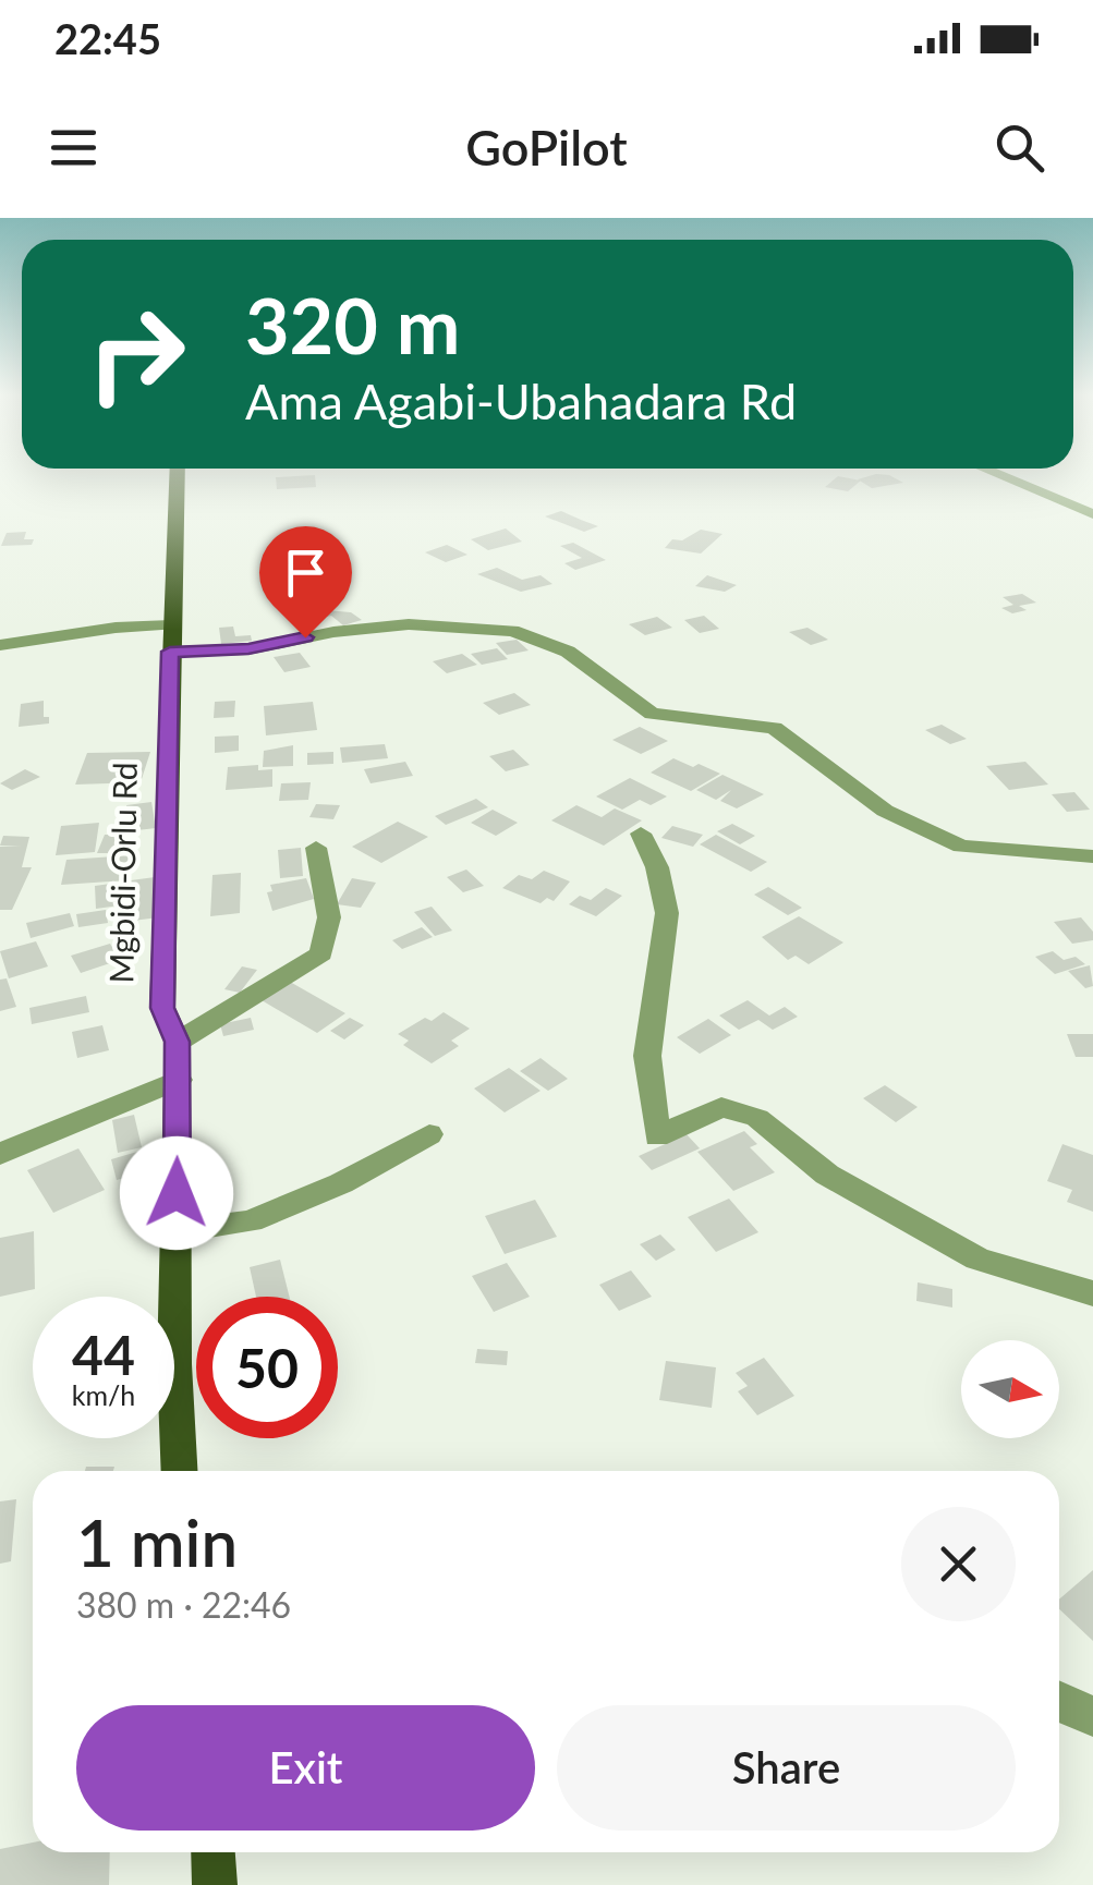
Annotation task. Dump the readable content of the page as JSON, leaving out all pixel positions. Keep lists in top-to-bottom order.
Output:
{
  "streets": {
    "main road": ["Mgbidi-Orlu Rd"]
  },
  "north": "right",
  "page": {
    "status": "22:45",
    "header": "GoPilot",
    "turn": ["320 m", "Ama Agabi-Ubahadara Rd"],
    "speed": "44 km/h",
    "limit": "50",
    "heading": ["1 min", "380 m · 22:46"],
    "buttons": ["Exit", "Share"]
  }
}
